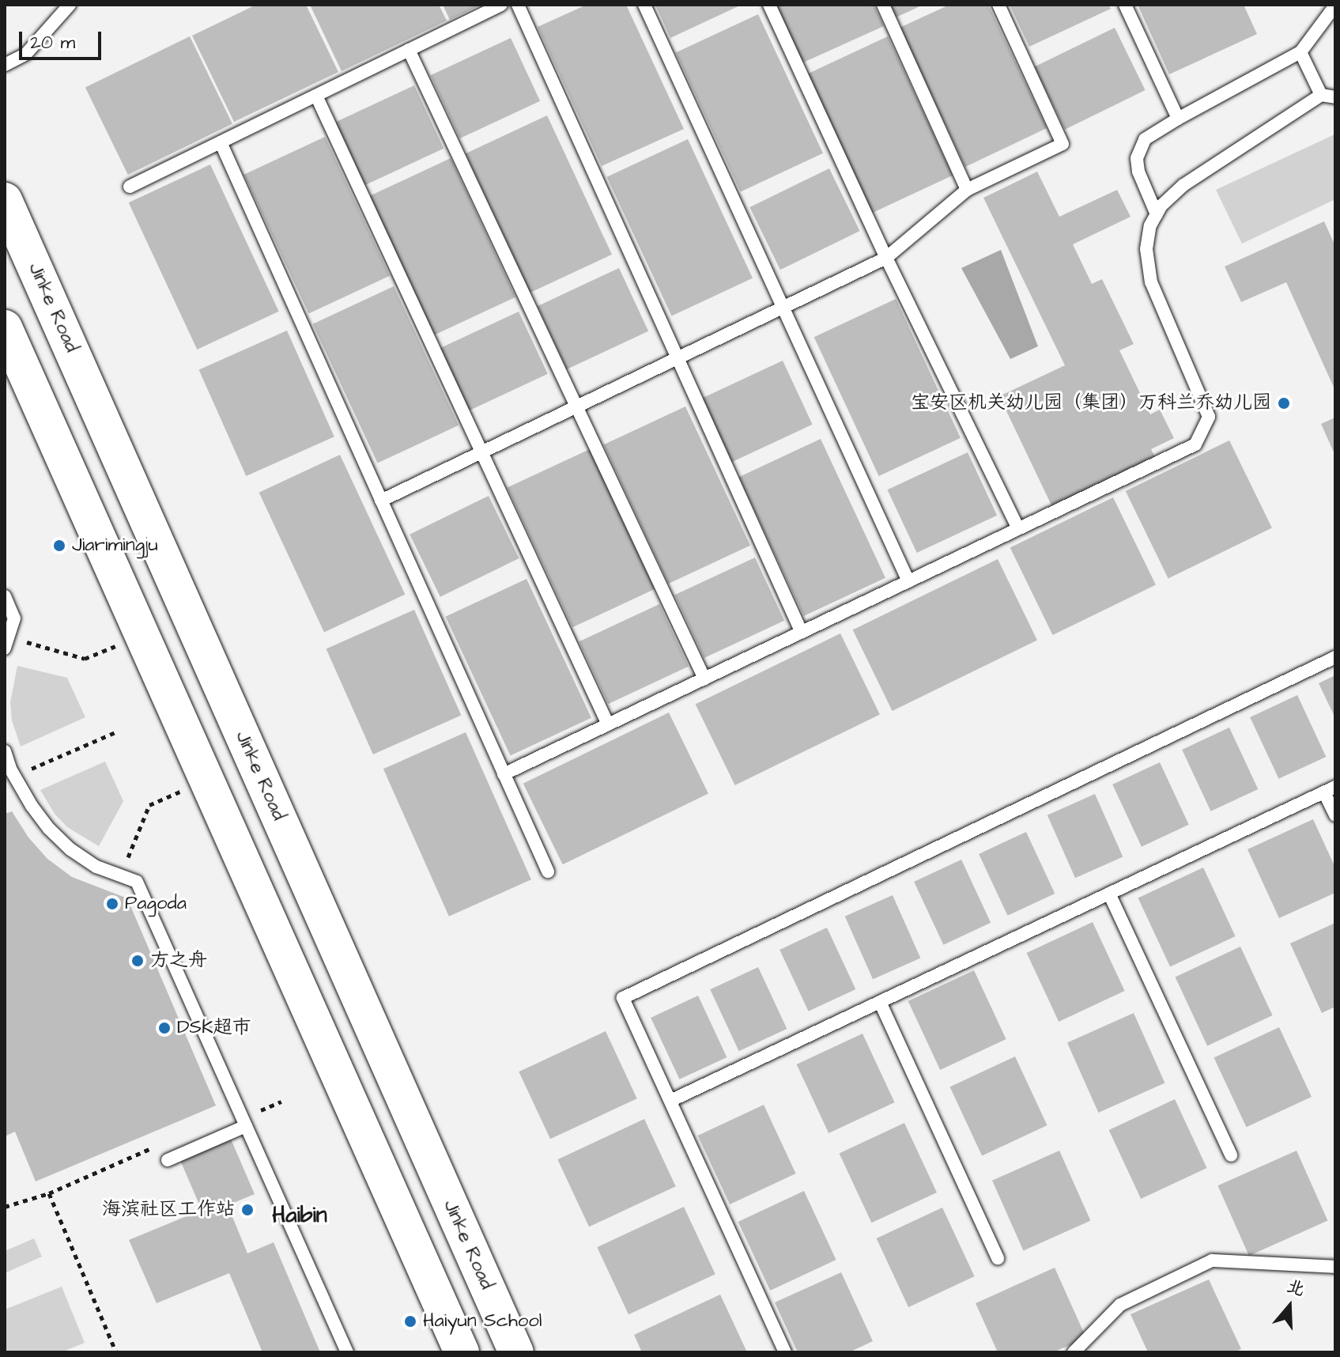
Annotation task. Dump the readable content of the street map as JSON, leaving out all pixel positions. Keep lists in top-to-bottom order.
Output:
{
  "streets": {
    "main road": ["Jinke Road"]
  },
  "districts": ["Haibin"],
  "places": [
    "宝安区机关幼儿园（集团）万科兰乔幼儿园",
    "Jiarimingju",
    "Pagoda",
    "方之舟",
    "DSK超市",
    "海滨社区工作站",
    "Haiyun School"
  ],
  "scale_bar": "20 m",
  "north": "top"
}
